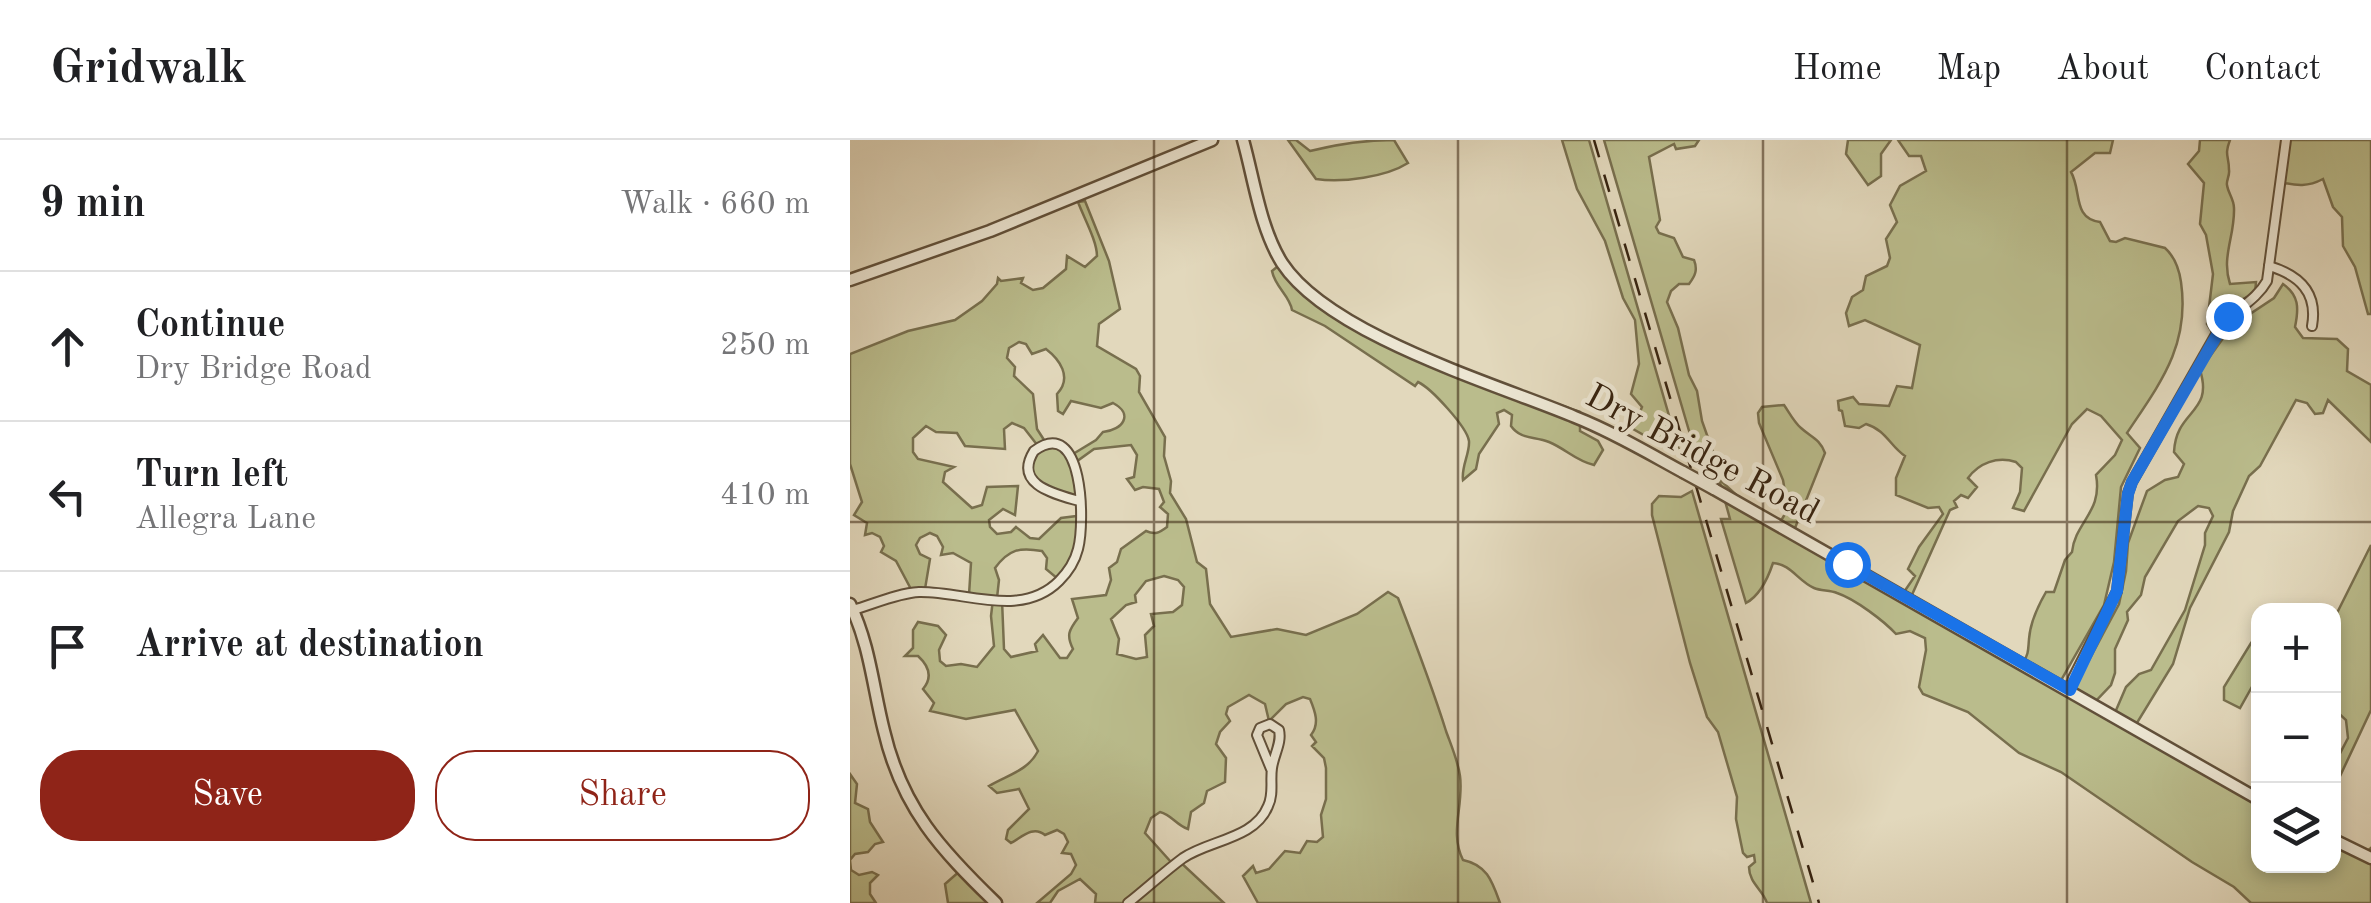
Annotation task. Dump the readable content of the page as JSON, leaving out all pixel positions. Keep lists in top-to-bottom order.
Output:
{
  "streets": {
    "street": ["Dry Bridge Road"]
  },
  "page": {
    "header": "Gridwalk",
    "nav": [
      "Home",
      "Map",
      "About",
      "Contact"
    ],
    "heading": ["9 min", "Walk · 660 m"],
    "list": [
      ["Continue", "Dry Bridge Road", "250 m"],
      ["Turn left", "Allegra Lane", "410 m"],
      "Arrive at destination"
    ],
    "map_buttons": ["+", "−"],
    "buttons": ["Save", "Share"]
  }
}
